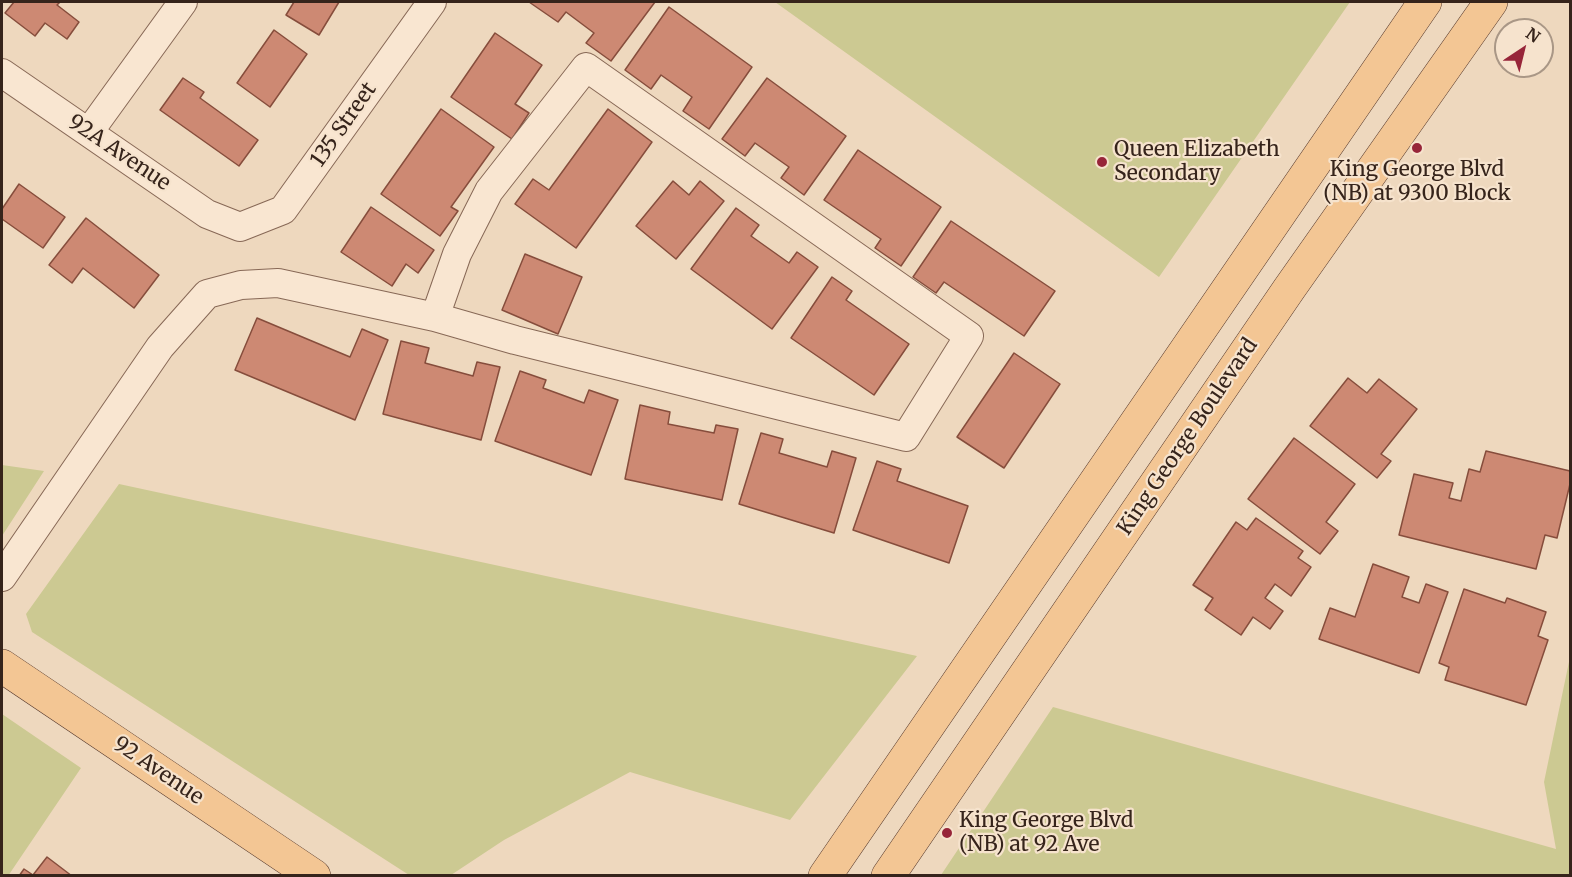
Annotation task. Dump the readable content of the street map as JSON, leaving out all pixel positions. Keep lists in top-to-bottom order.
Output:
{
  "streets": {
    "main road": ["King George Boulevard", "92 Avenue"],
    "street": ["135 Street", "92A Avenue"]
  },
  "crossings": [
    ["135 Street", "92A Avenue"]
  ],
  "places": ["King George Blvd (NB) at 9300 Block", "Queen Elizabeth Secondary", "King George Blvd (NB) at 92 Ave"],
  "north": "top right"
}
